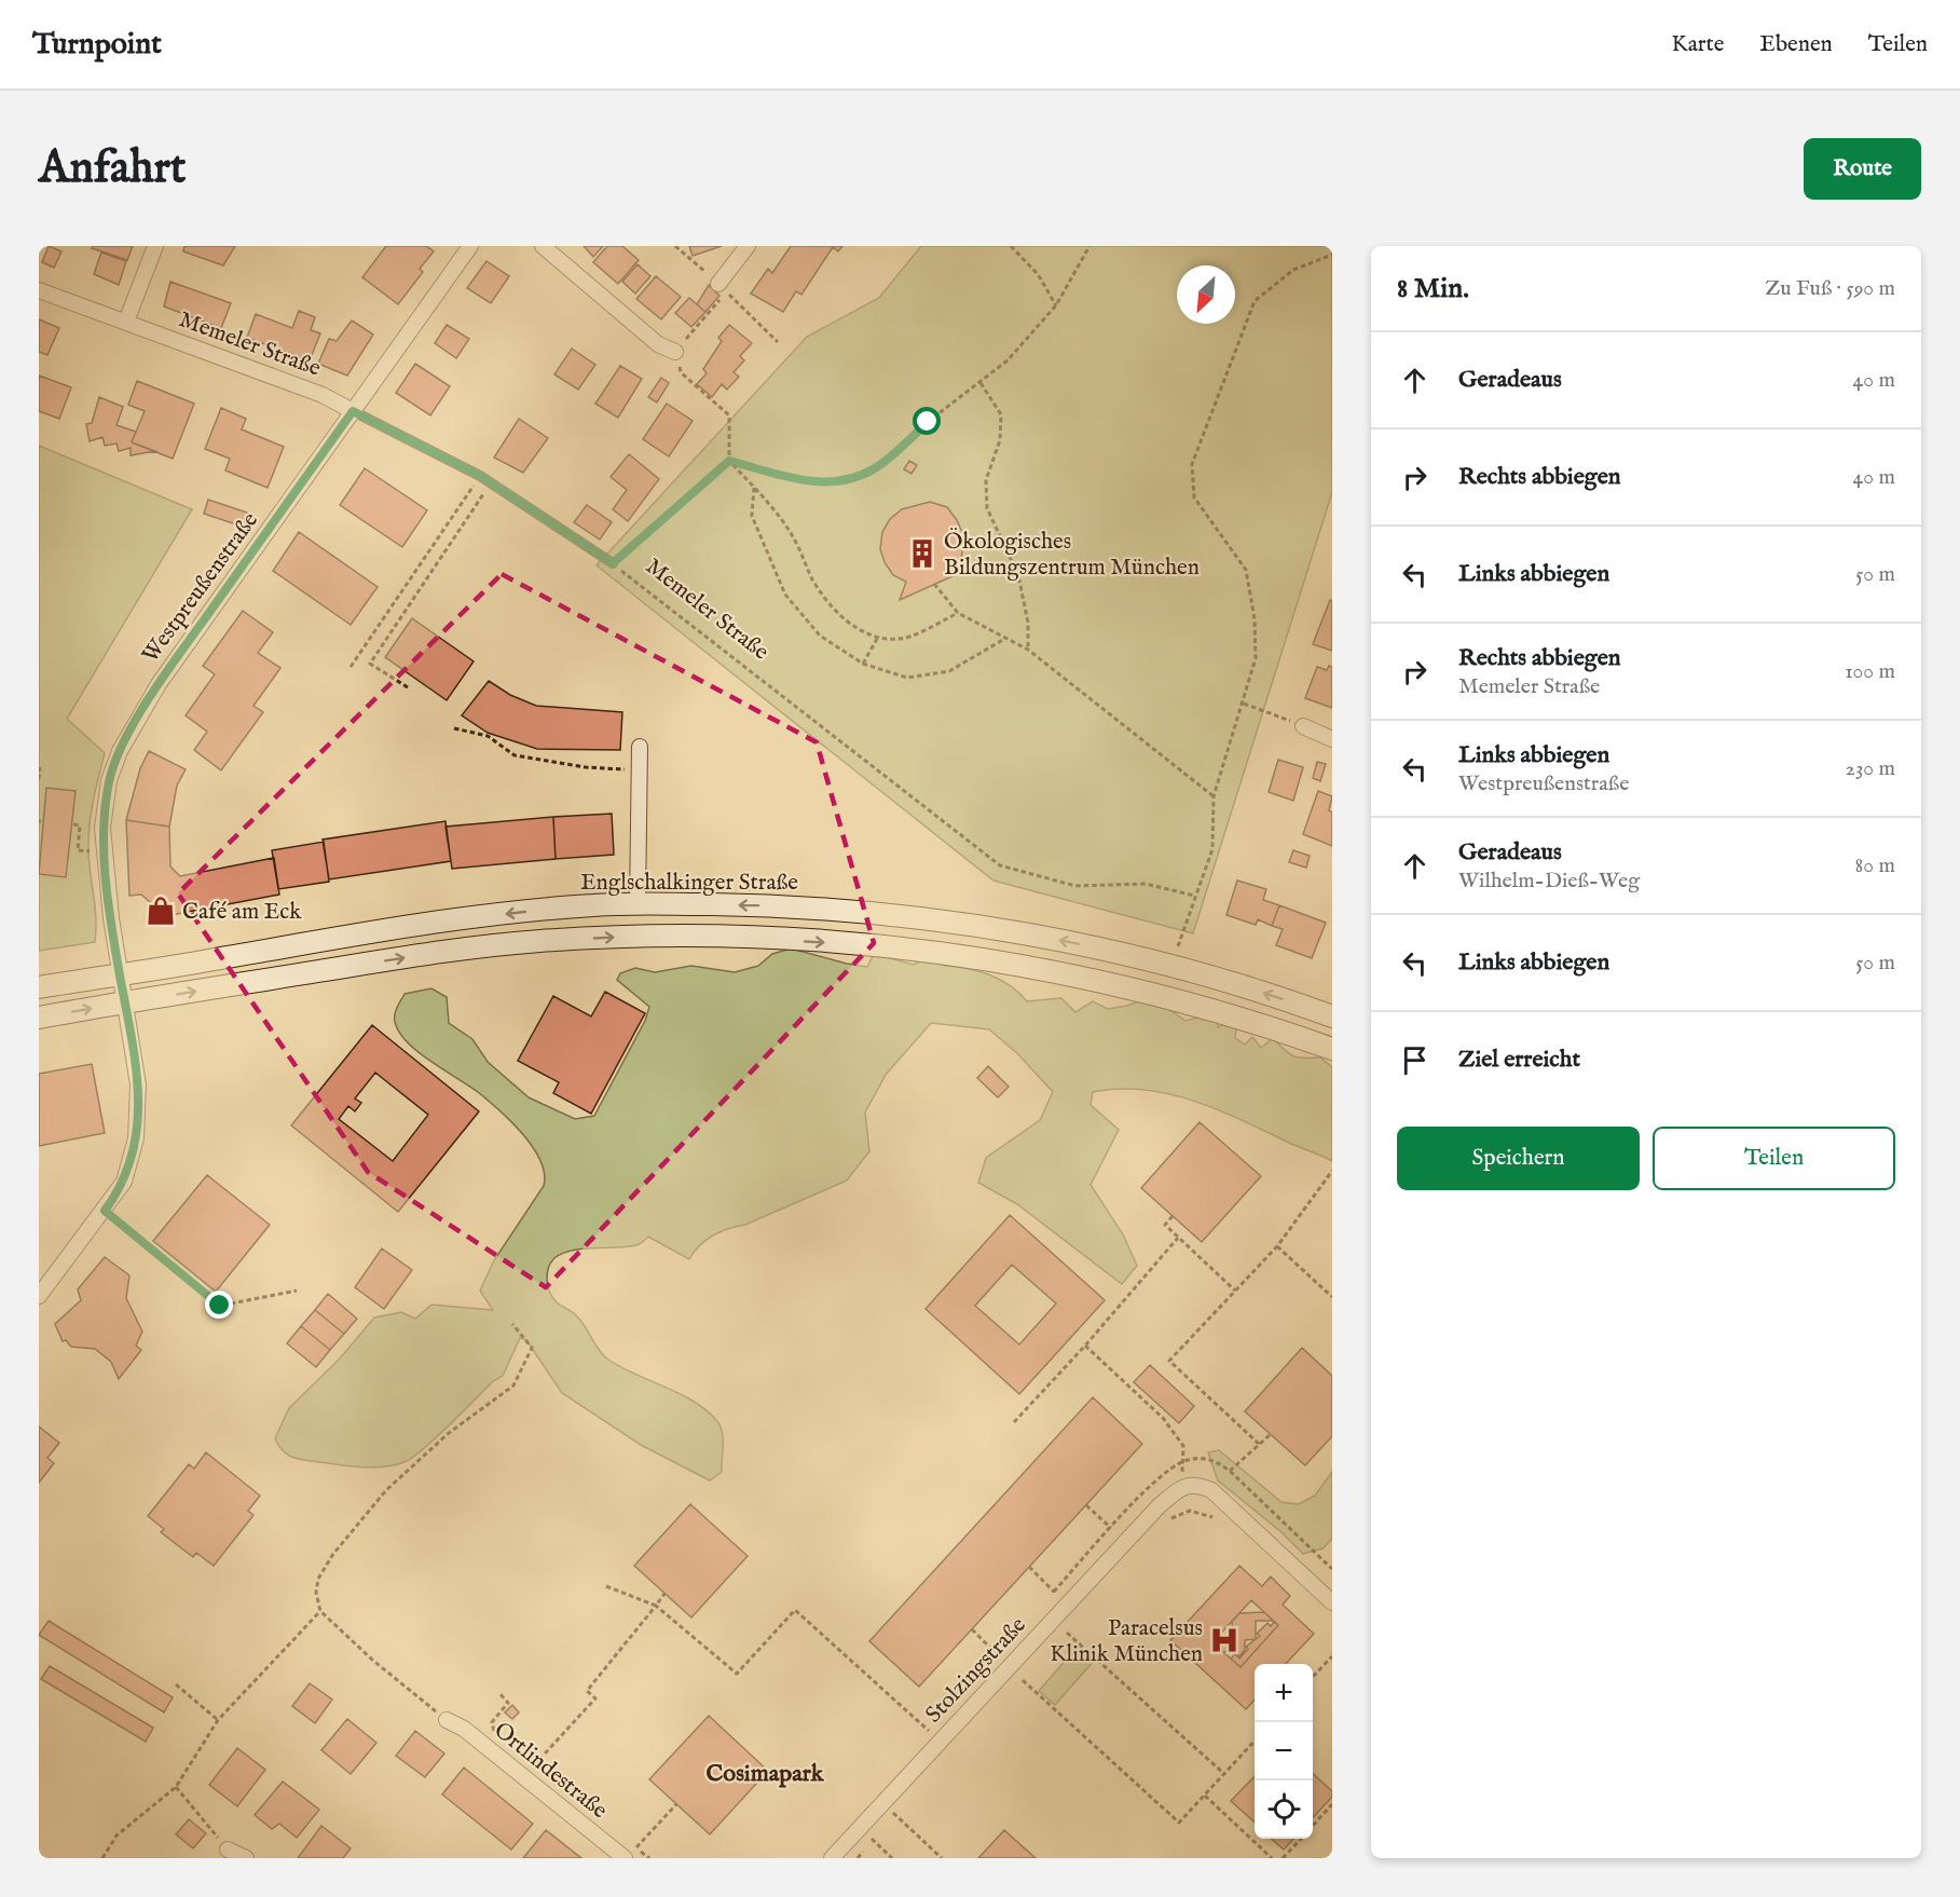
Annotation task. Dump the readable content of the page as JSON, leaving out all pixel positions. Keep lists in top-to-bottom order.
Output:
{
  "streets": {
    "main road": ["Englschalkinger Straße"],
    "street": [
      "Memeler Straße",
      "Westpreußenstraße",
      "Stolzingstraße",
      "Ortlindestraße"
    ]
  },
  "crossings": [
    ["Memeler Straße", "Westpreußenstraße"],
    ["Westpreußenstraße", "Englschalkinger Straße"]
  ],
  "districts": ["Cosimapark"],
  "places": {
    "building": ["Ökologisches Bildungszentrum München"],
    "shop": ["Café am Eck"],
    "hospital": ["Paracelsus Klinik München"]
  },
  "north": "bottom left",
  "page": {
    "header": "Turnpoint",
    "nav": ["Karte", "Ebenen", "Teilen"],
    "buttons": [
      "Route",
      ["Speichern", "Teilen"]
    ],
    "title": "Anfahrt",
    "heading": ["8 Min.", "Zu Fuß · 590 m"],
    "list": [
      ["Geradeaus", "40 m"],
      ["Rechts abbiegen", "40 m"],
      ["Links abbiegen", "50 m"],
      ["Rechts abbiegen", "Memeler Straße", "100 m"],
      ["Links abbiegen", "Westpreußenstraße", "230 m"],
      ["Geradeaus", "Wilhelm-Dieß-Weg", "80 m"],
      ["Links abbiegen", "50 m"],
      "Ziel erreicht"
    ],
    "map_buttons": ["+", "−"]
  }
}
